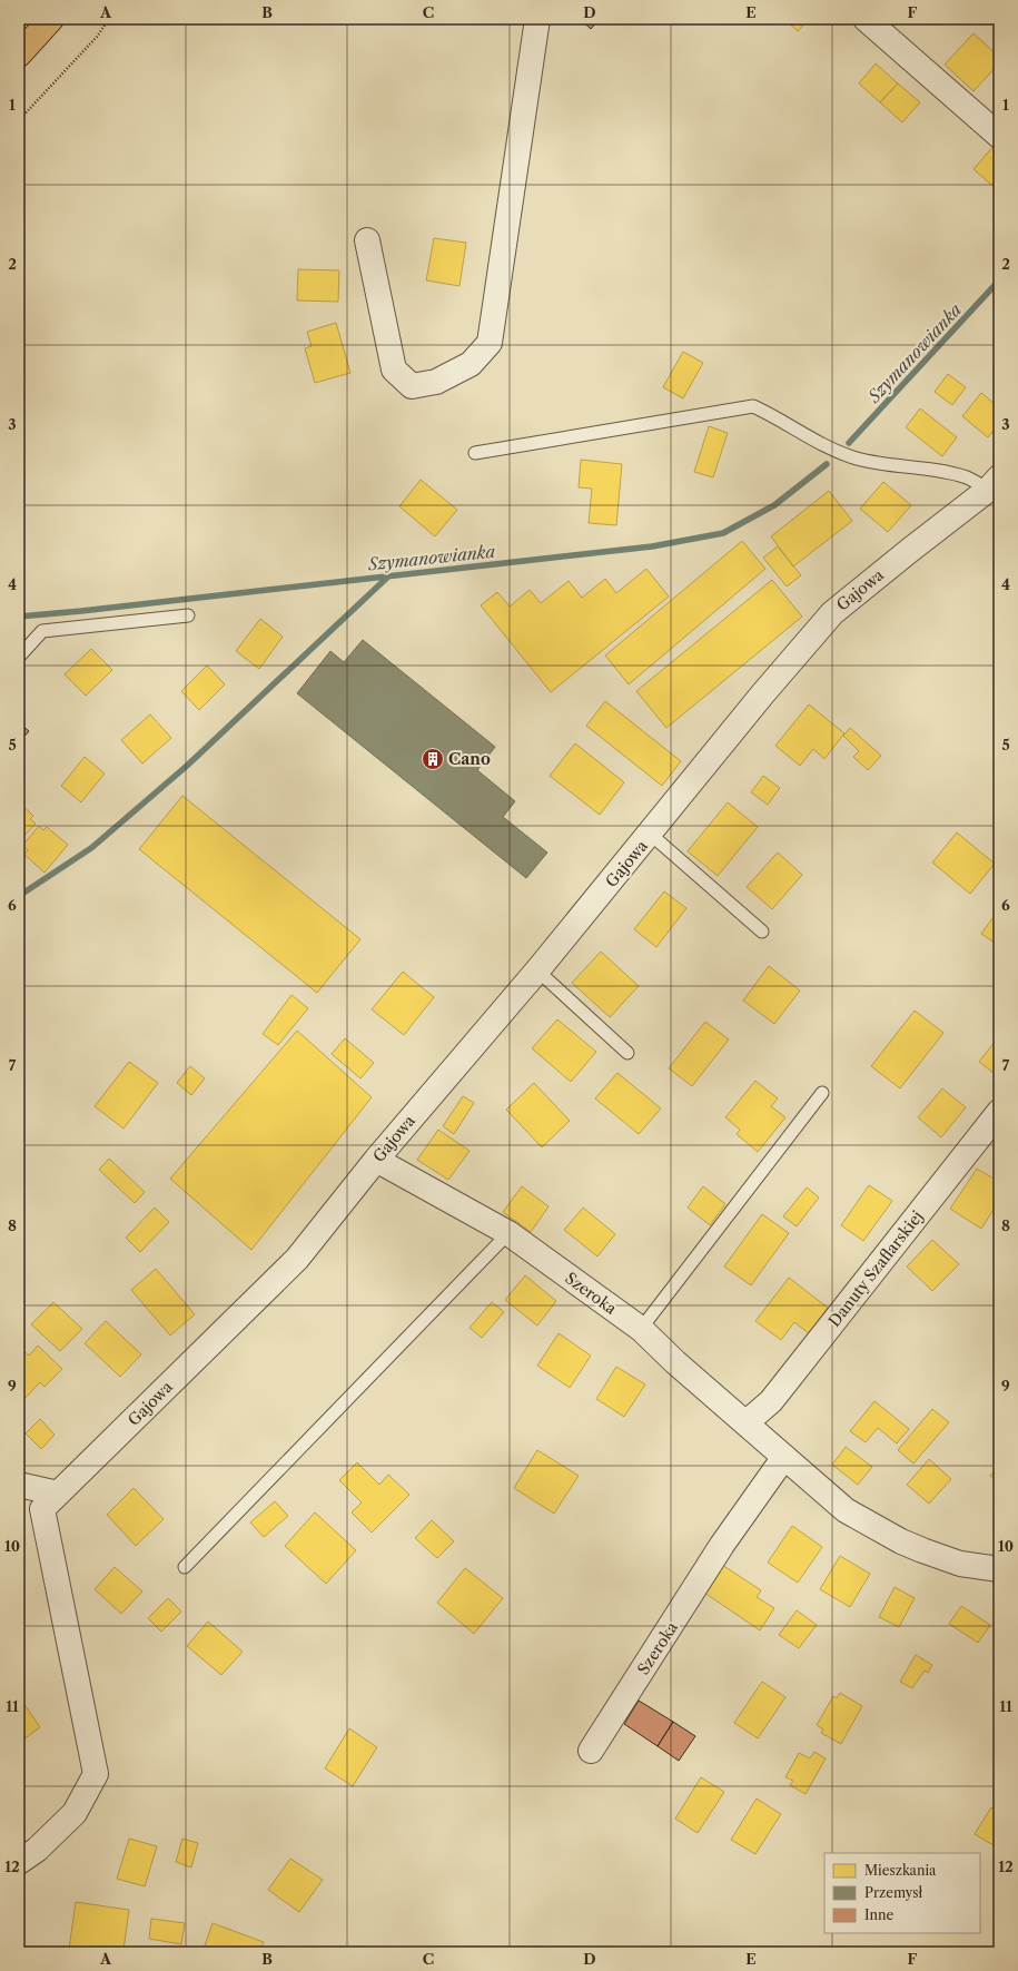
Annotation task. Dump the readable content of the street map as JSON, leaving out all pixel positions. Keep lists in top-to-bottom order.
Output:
{
  "streets": {
    "street": ["Gajowa", "Danuty Szaflarskiej", "Szeroka"]
  },
  "crossings": [
    ["Gajowa", "Szeroka"],
    ["Danuty Szaflarskiej", "Szeroka"]
  ],
  "water": ["Szymanowianka"],
  "places": {
    "building": ["Cano"]
  },
  "legend": ["Mieszkania", "Przemysł", "Inne"],
  "grid": {
    "columns": [
      "A",
      "B",
      "C",
      "D",
      "E",
      "F"
    ],
    "rows": [
      "1",
      "2",
      "3",
      "4",
      "5",
      "6",
      "7",
      "8",
      "9",
      "10",
      "11",
      "12"
    ]
  }
}
